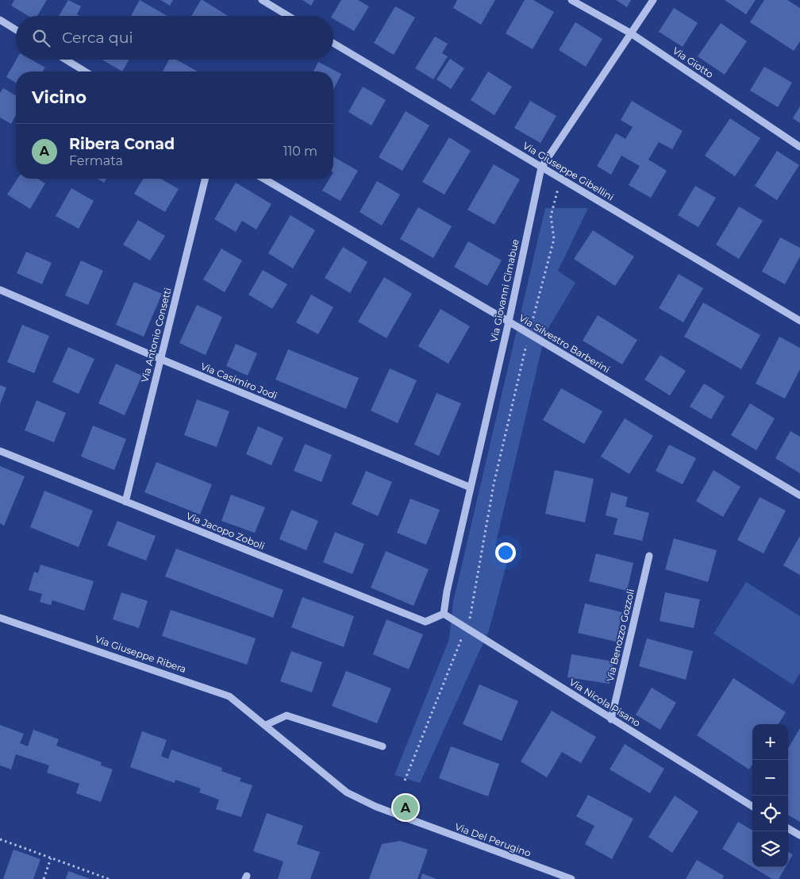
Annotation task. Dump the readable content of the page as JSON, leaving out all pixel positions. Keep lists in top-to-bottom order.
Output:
{
  "streets": {
    "street": [
      "Via Giotto",
      "Via Giuseppe Gibellini",
      "Via Giovanni Cimabue",
      "Via Antonio Consetti",
      "Via Silvestro Barberini",
      "Via Casimiro Jodi",
      "Via Jacopo Zoboli",
      "Via Benozzo Gozzoli",
      "Via Giuseppe Ribera",
      "Via Nicola Pisano",
      "Via Del Perugino"
    ]
  },
  "crossings": [
    ["Via Giotto", "Via Giovanni Cimabue"],
    ["Via Giuseppe Gibellini", "Via Giovanni Cimabue"],
    ["Via Giovanni Cimabue", "Via Silvestro Barberini"],
    ["Via Giovanni Cimabue", "Via Casimiro Jodi"],
    ["Via Giovanni Cimabue", "Via Jacopo Zoboli"],
    ["Via Giovanni Cimabue", "Via Nicola Pisano"],
    ["Via Antonio Consetti", "Via Casimiro Jodi"],
    ["Via Antonio Consetti", "Via Jacopo Zoboli"],
    ["Via Jacopo Zoboli", "Via Nicola Pisano"],
    ["Via Benozzo Gozzoli", "Via Nicola Pisano"],
    ["Via Giuseppe Ribera", "Via Del Perugino"]
  ],
  "page": {
    "search": "Cerca qui",
    "heading": "Vicino",
    "list": [
      {
        "mark": "A",
        "name": "Ribera Conad",
        "note": "Fermata",
        "value": "110 m"
      }
    ],
    "map_buttons": ["+", "−"],
    "pins": "A"
  }
}
